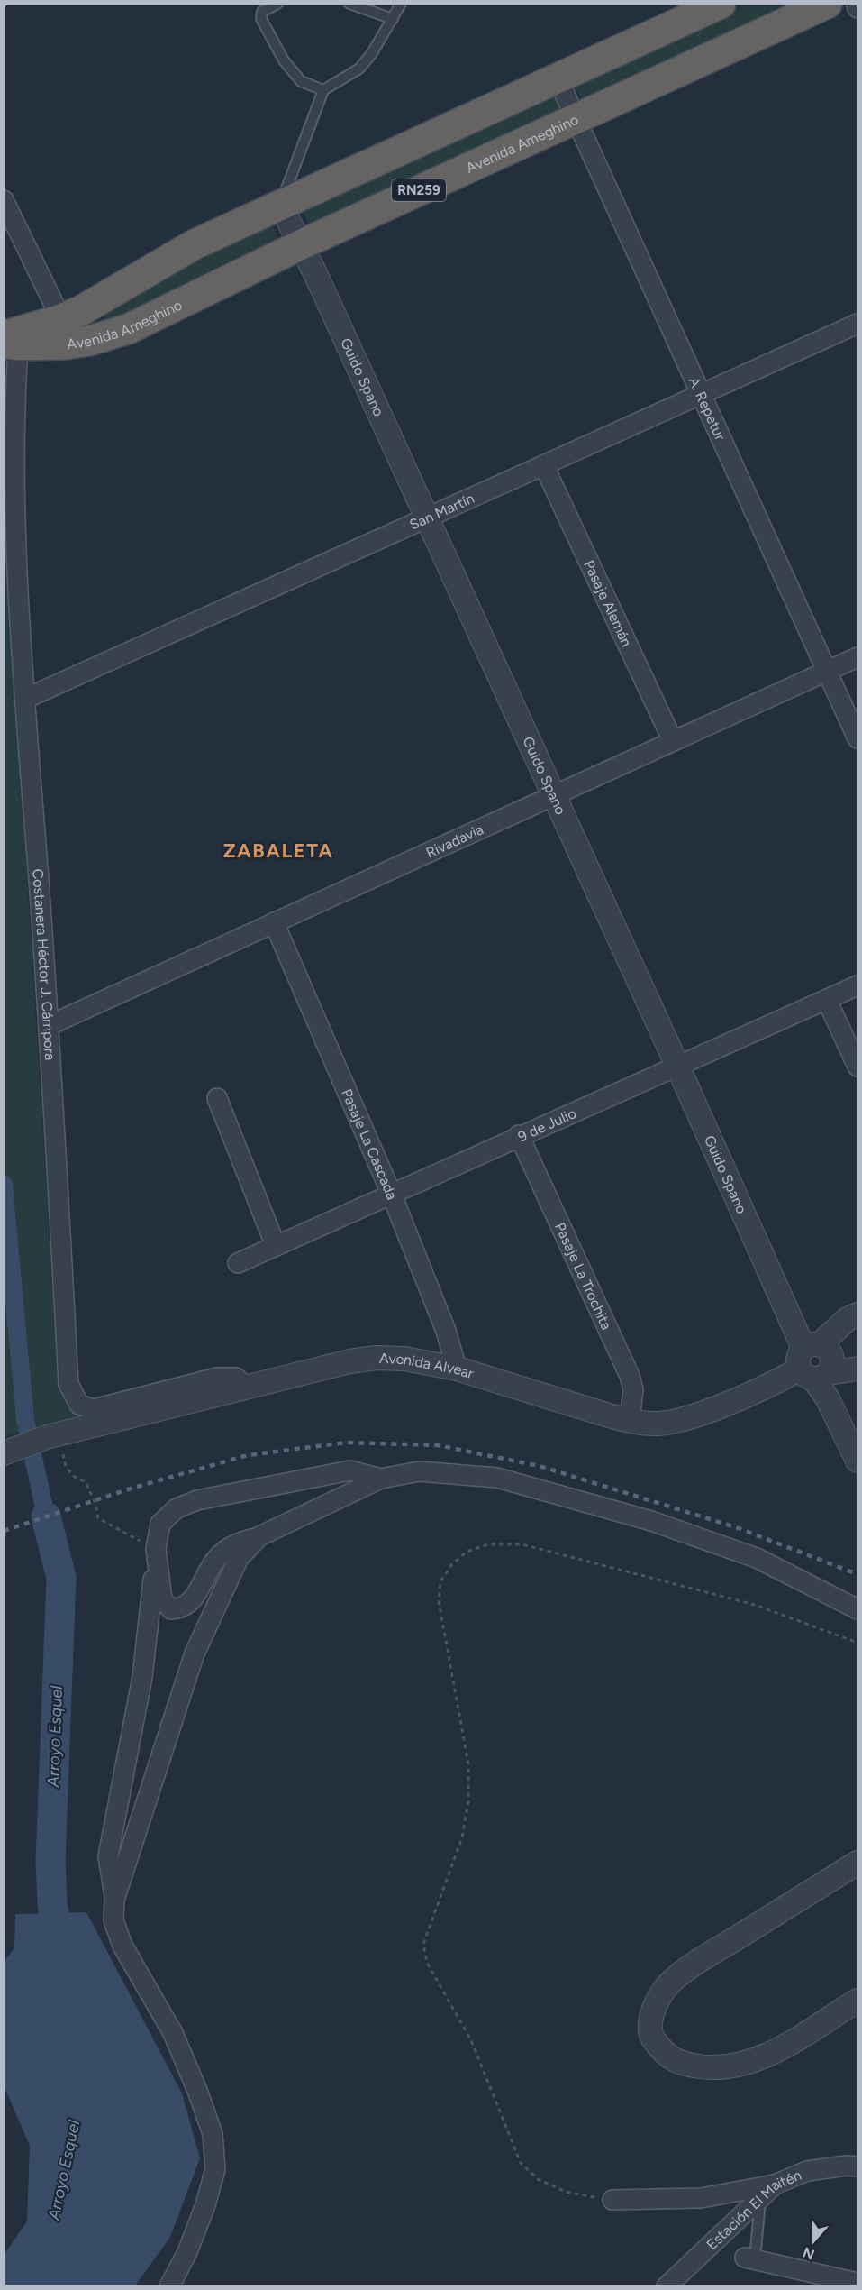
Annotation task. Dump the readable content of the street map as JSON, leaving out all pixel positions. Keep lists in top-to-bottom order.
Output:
{
  "streets": {
    "highway": ["Avenida Ameghino", "RN259"],
    "street": [
      "Guido Spano",
      "A. Repetur",
      "San Martín",
      "Pasaje Alemán",
      "Rivadavia",
      "Costanera Héctor J. Cámpora",
      "9 de Julio",
      "Pasaje La Cascada",
      "Pasaje La Trochita",
      "Avenida Alvear",
      "Estación El Maitén"
    ]
  },
  "crossings": [
    ["Avenida Ameghino", "Guido Spano"],
    ["Avenida Ameghino", "A. Repetur"],
    ["Avenida Ameghino", "Costanera Héctor J. Cámpora"],
    ["Guido Spano", "San Martín"],
    ["Guido Spano", "Rivadavia"],
    ["Guido Spano", "9 de Julio"],
    ["Guido Spano", "Avenida Alvear"],
    ["A. Repetur", "San Martín"],
    ["A. Repetur", "Rivadavia"],
    ["San Martín", "Pasaje Alemán"],
    ["San Martín", "Costanera Héctor J. Cámpora"],
    ["Pasaje Alemán", "Rivadavia"],
    ["Rivadavia", "Costanera Héctor J. Cámpora"],
    ["Rivadavia", "Pasaje La Cascada"],
    ["Costanera Héctor J. Cámpora", "Avenida Alvear"],
    ["9 de Julio", "Pasaje La Cascada"],
    ["9 de Julio", "Pasaje La Trochita"],
    ["Pasaje La Cascada", "Avenida Alvear"],
    ["Pasaje La Trochita", "Avenida Alvear"]
  ],
  "districts": ["ZABALETA"],
  "water": ["Arroyo Esquel"],
  "north": "bottom"
}
